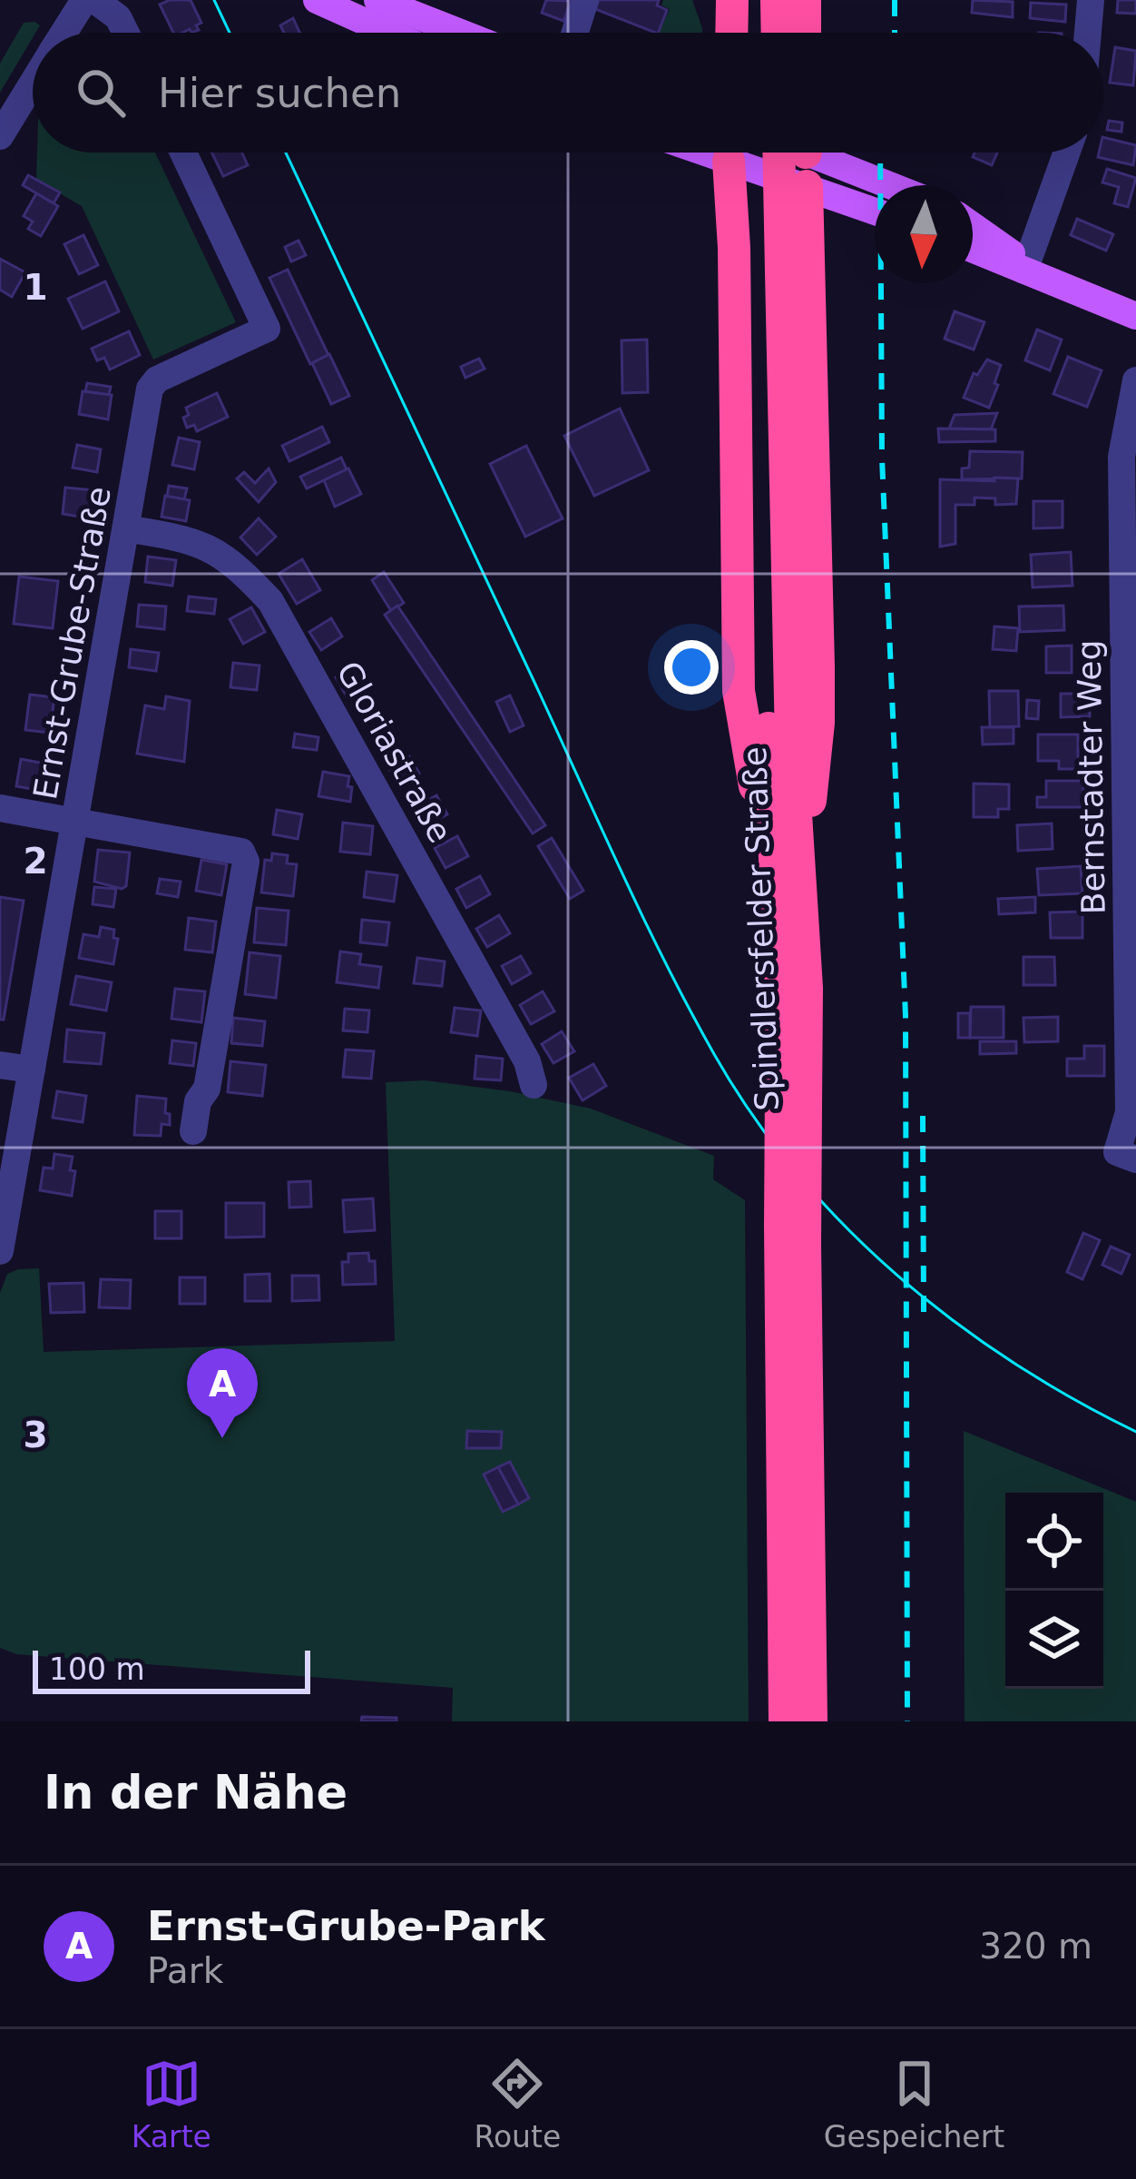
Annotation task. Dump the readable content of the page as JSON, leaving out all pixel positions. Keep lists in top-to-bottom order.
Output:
{
  "streets": {
    "highway": ["Spindlersfelder Straße"],
    "street": ["Ernst-Grube-Straße", "Gloriastraße", "Bernstadter Weg"]
  },
  "crossings": [
    ["Ernst-Grube-Straße", "Gloriastraße"]
  ],
  "scale_bar": "100 m",
  "north": "bottom",
  "page": {
    "search": "Hier suchen",
    "pins": "A",
    "scale": "100 m",
    "heading": "In der Nähe",
    "list": [
      {
        "mark": "A",
        "name": "Ernst-Grube-Park",
        "note": "Park",
        "value": "320 m"
      }
    ],
    "nav": ["Karte", "Route", "Gespeichert"]
  },
  "grid": {
    "rows": ["1", "2", "3"]
  }
}
